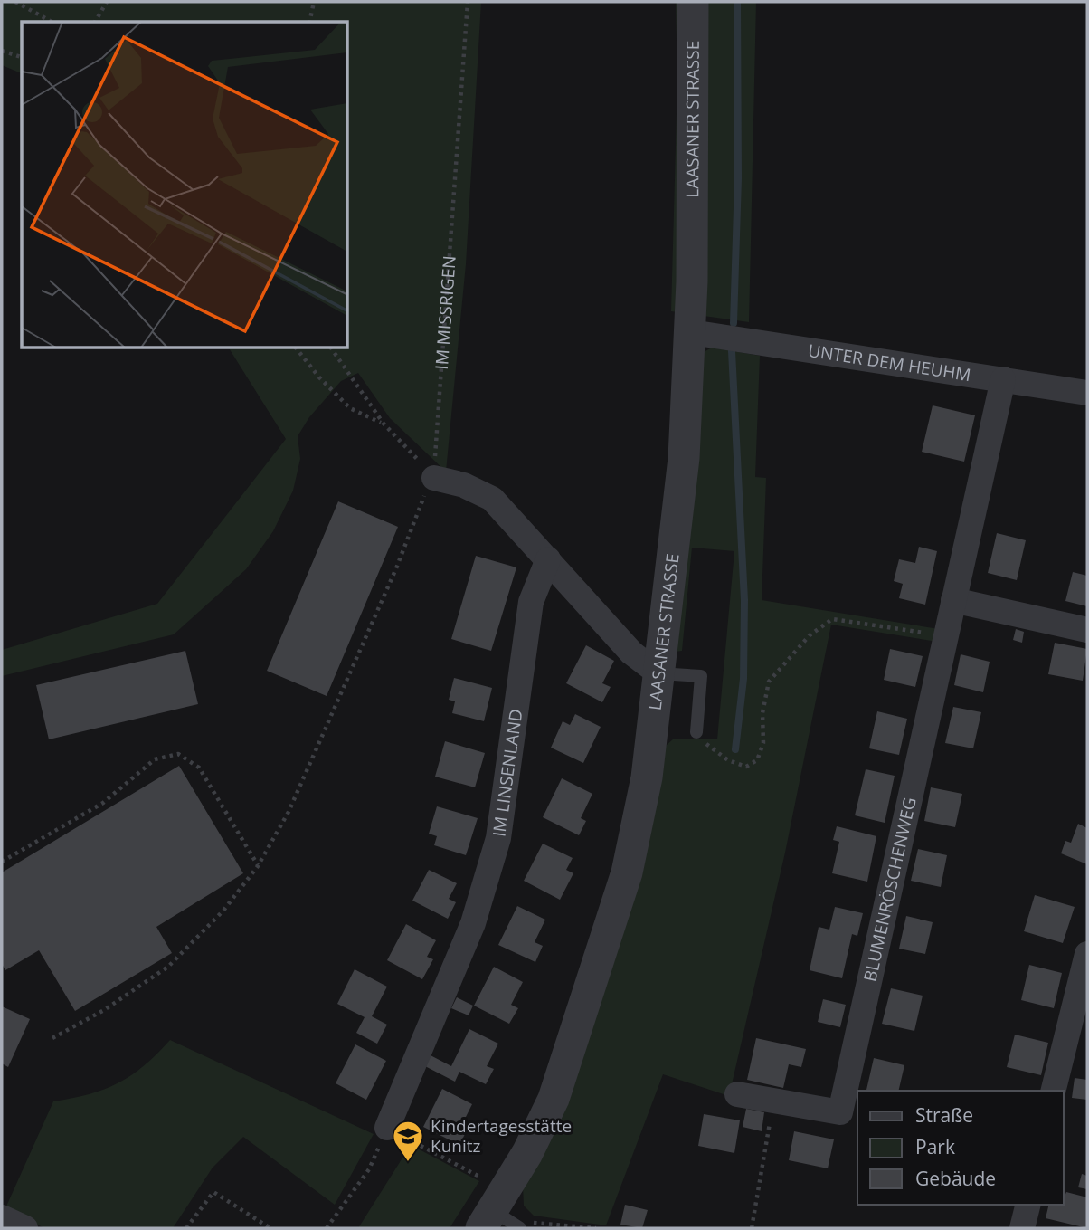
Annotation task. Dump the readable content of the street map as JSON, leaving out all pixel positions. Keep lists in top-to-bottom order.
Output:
{
  "streets": {
    "street": [
      "LAASANER STRASSE",
      "UNTER DEM HEUHM",
      "IM LINSENLAND",
      "BLUMENRÖSCHENWEG"
    ],
    "path": ["IM MISSRIGEN"]
  },
  "crossings": [
    ["LAASANER STRASSE", "UNTER DEM HEUHM"],
    ["UNTER DEM HEUHM", "BLUMENRÖSCHENWEG"]
  ],
  "places": {
    "school or university": ["Kindertagesstätte Kunitz"]
  },
  "legend": ["Straße", "Park", "Gebäude"]
}
